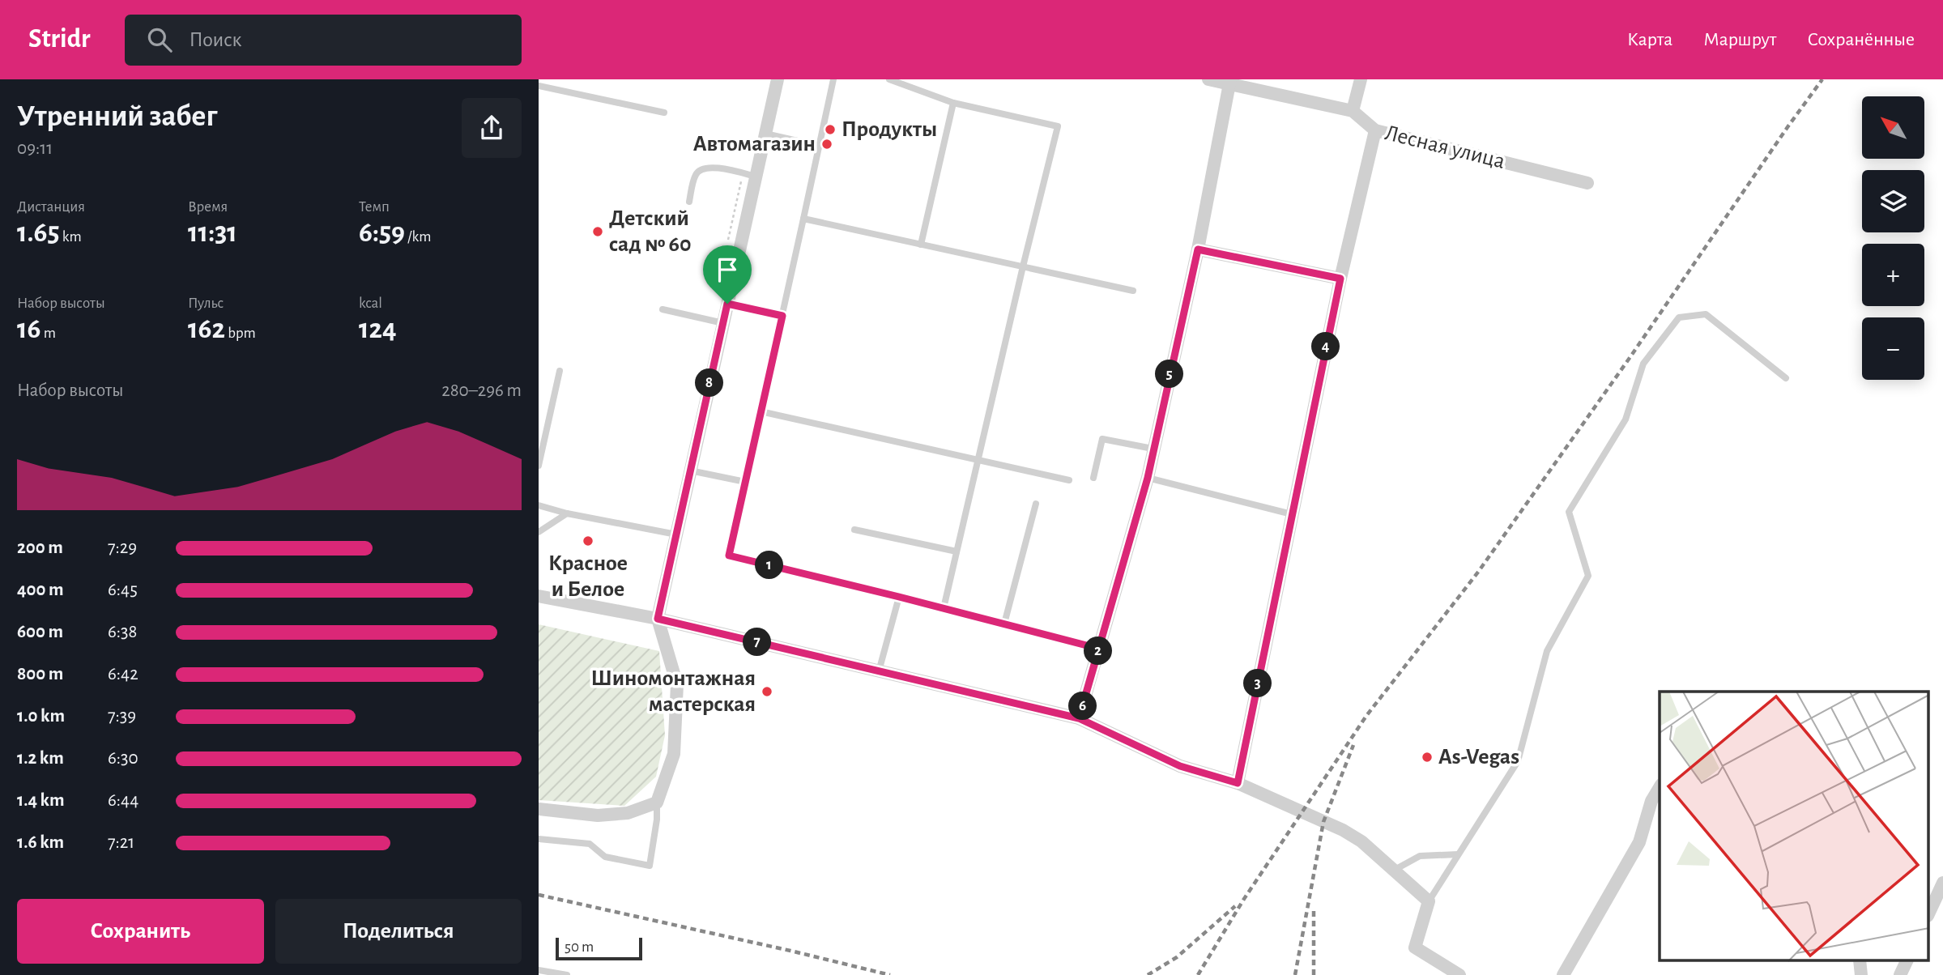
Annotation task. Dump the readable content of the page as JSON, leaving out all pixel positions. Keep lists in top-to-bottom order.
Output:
{
  "streets": {
    "street": ["Лесная улица"]
  },
  "places": [
    "Продукты",
    "Автомагазин",
    "Детский сад № 60",
    "Красное и Белое",
    "Шиномонтажная мастерская",
    "As-Vegas"
  ],
  "scale_bar": "50 m",
  "north": "top left",
  "page": {
    "header": "Stridr",
    "search": "Поиск",
    "nav": ["Карта", "Маршрут", "Сохранённые"],
    "heading": ["Утренний забег", "09:11"],
    "map_buttons": ["+", "−"],
    "stats": [
      ["Дистанция", "1.65 km"],
      ["Время", "11:31"],
      ["Темп", "6:59 /km"],
      ["Набор высоты", "16 m"],
      ["Пульс", "162 bpm"],
      ["kcal", "124"]
    ],
    "pins": [
      "4",
      "5",
      "8",
      "1",
      "7",
      "2",
      "3",
      "6"
    ],
    "chart": ["Набор высоты", "280–296 m"],
    "list": [
      {
        "name": "200 m",
        "note": "7:29"
      },
      {
        "name": "400 m",
        "note": "6:45"
      },
      {
        "name": "600 m",
        "note": "6:38"
      },
      {
        "name": "800 m",
        "note": "6:42"
      },
      {
        "name": "1.0 km",
        "note": "7:39"
      },
      {
        "name": "1.2 km",
        "note": "6:30"
      },
      {
        "name": "1.4 km",
        "note": "6:44"
      },
      {
        "name": "1.6 km",
        "note": "7:21"
      }
    ],
    "buttons": ["Сохранить", "Поделиться"],
    "scale": "50 m"
  }
}
